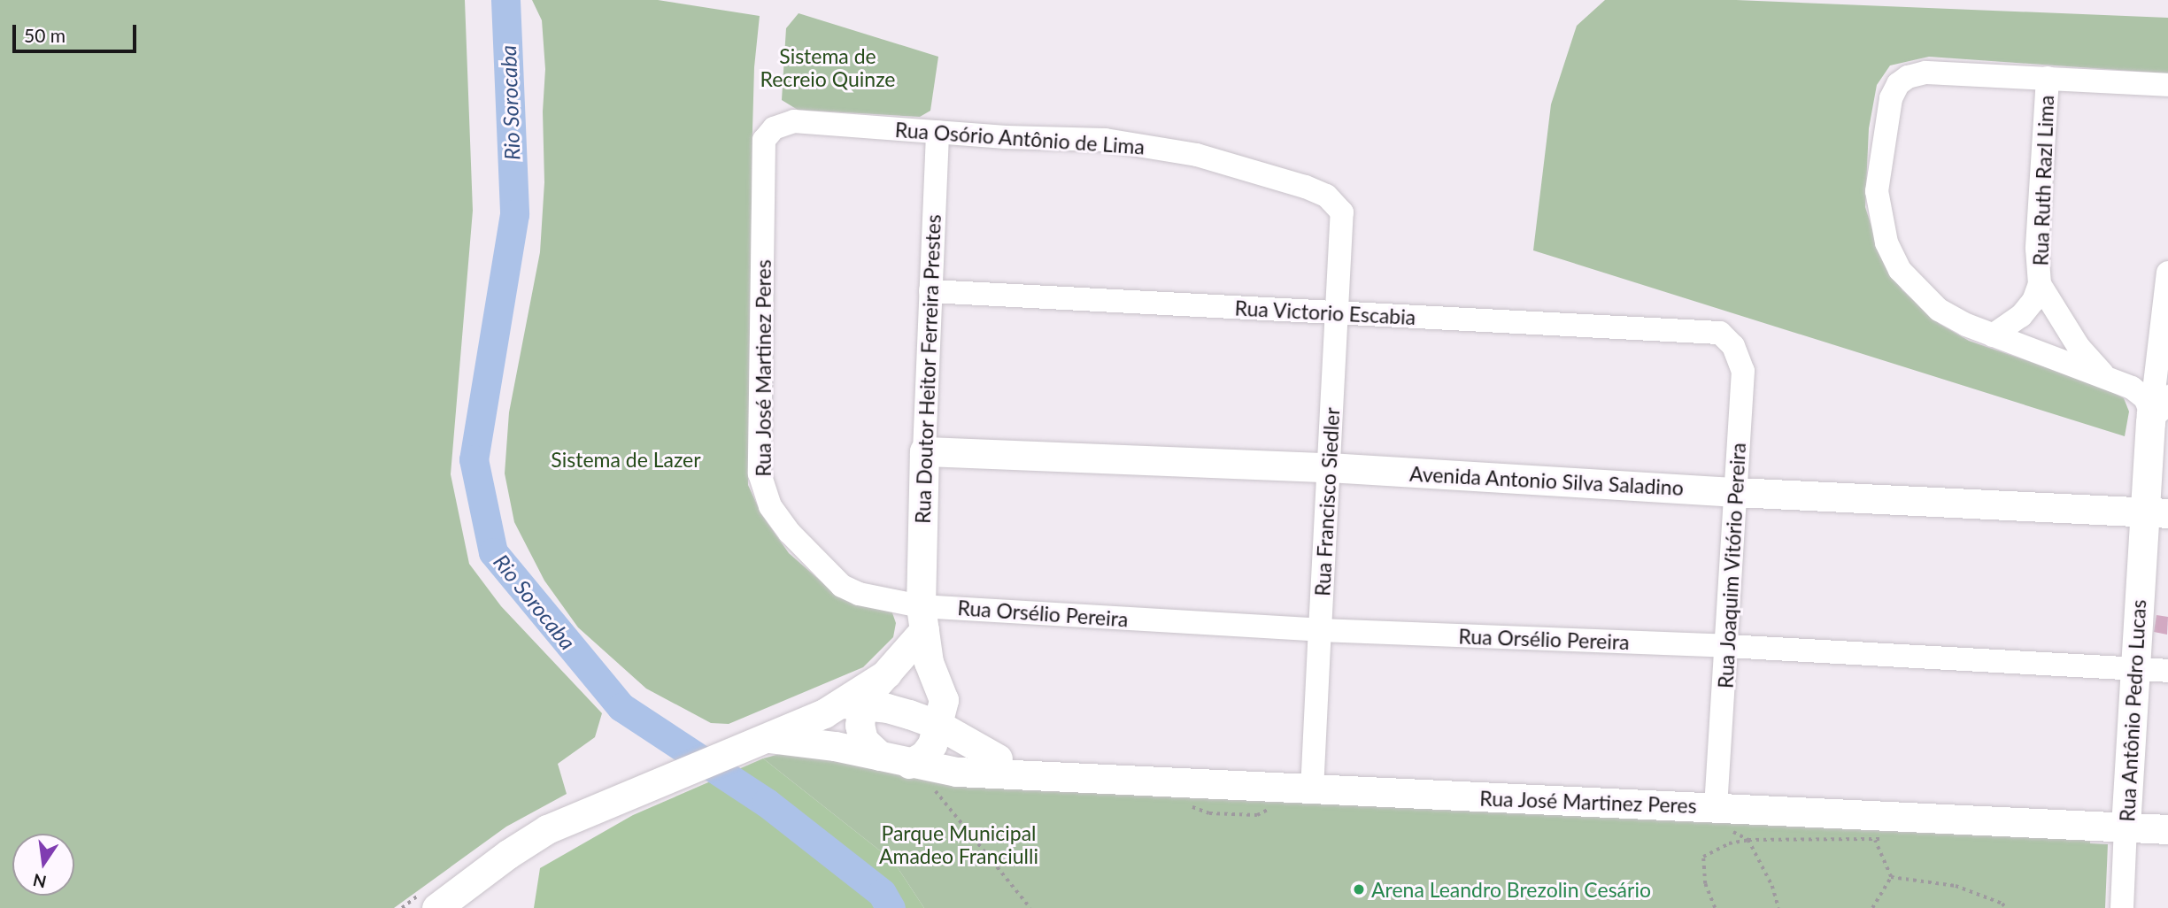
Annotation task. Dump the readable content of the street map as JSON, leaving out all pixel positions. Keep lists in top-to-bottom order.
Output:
{
  "streets": {
    "main road": [
      "Rua José Martinez Peres",
      "Rua Doutor Heitor Ferreira Prestes",
      "Avenida Antonio Silva Saladino",
      "Rua Antônio Pedro Lucas"
    ],
    "street": [
      "Rua Osório Antônio de Lima",
      "Rua Ruth Razl Lima",
      "Rua Victorio Escabia",
      "Rua Francisco Siedler",
      "Rua Joaquim Vitório Pereira",
      "Rua Orsélio Pereira"
    ]
  },
  "crossings": [
    ["Rua Osório Antônio de Lima", "Rua José Martinez Peres"],
    ["Rua Osório Antônio de Lima", "Rua Doutor Heitor Ferreira Prestes"],
    ["Rua Osório Antônio de Lima", "Rua Francisco Siedler"],
    ["Rua Victorio Escabia", "Rua Doutor Heitor Ferreira Prestes"],
    ["Rua Victorio Escabia", "Rua Francisco Siedler"],
    ["Rua Victorio Escabia", "Rua Joaquim Vitório Pereira"],
    ["Rua José Martinez Peres", "Rua Doutor Heitor Ferreira Prestes"],
    ["Rua José Martinez Peres", "Rua Francisco Siedler"],
    ["Rua José Martinez Peres", "Rua Joaquim Vitório Pereira"],
    ["Rua José Martinez Peres", "Rua Orsélio Pereira"],
    ["Rua José Martinez Peres", "Rua Antônio Pedro Lucas"],
    ["Rua Doutor Heitor Ferreira Prestes", "Avenida Antonio Silva Saladino"],
    ["Rua Doutor Heitor Ferreira Prestes", "Rua Orsélio Pereira"],
    ["Avenida Antonio Silva Saladino", "Rua Francisco Siedler"],
    ["Avenida Antonio Silva Saladino", "Rua Joaquim Vitório Pereira"],
    ["Avenida Antonio Silva Saladino", "Rua Antônio Pedro Lucas"],
    ["Rua Francisco Siedler", "Rua Orsélio Pereira"],
    ["Rua Joaquim Vitório Pereira", "Rua Orsélio Pereira"],
    ["Rua Orsélio Pereira", "Rua Antônio Pedro Lucas"]
  ],
  "water": ["Rio Sorocaba"],
  "parks": ["Sistema de Recreio Quinze", "Sistema de Lazer", "Parque Municipal Amadeo Franciulli"],
  "places": ["Arena Leandro Brezolin Cesário"],
  "scale_bar": "50 m",
  "north": "bottom"
}
